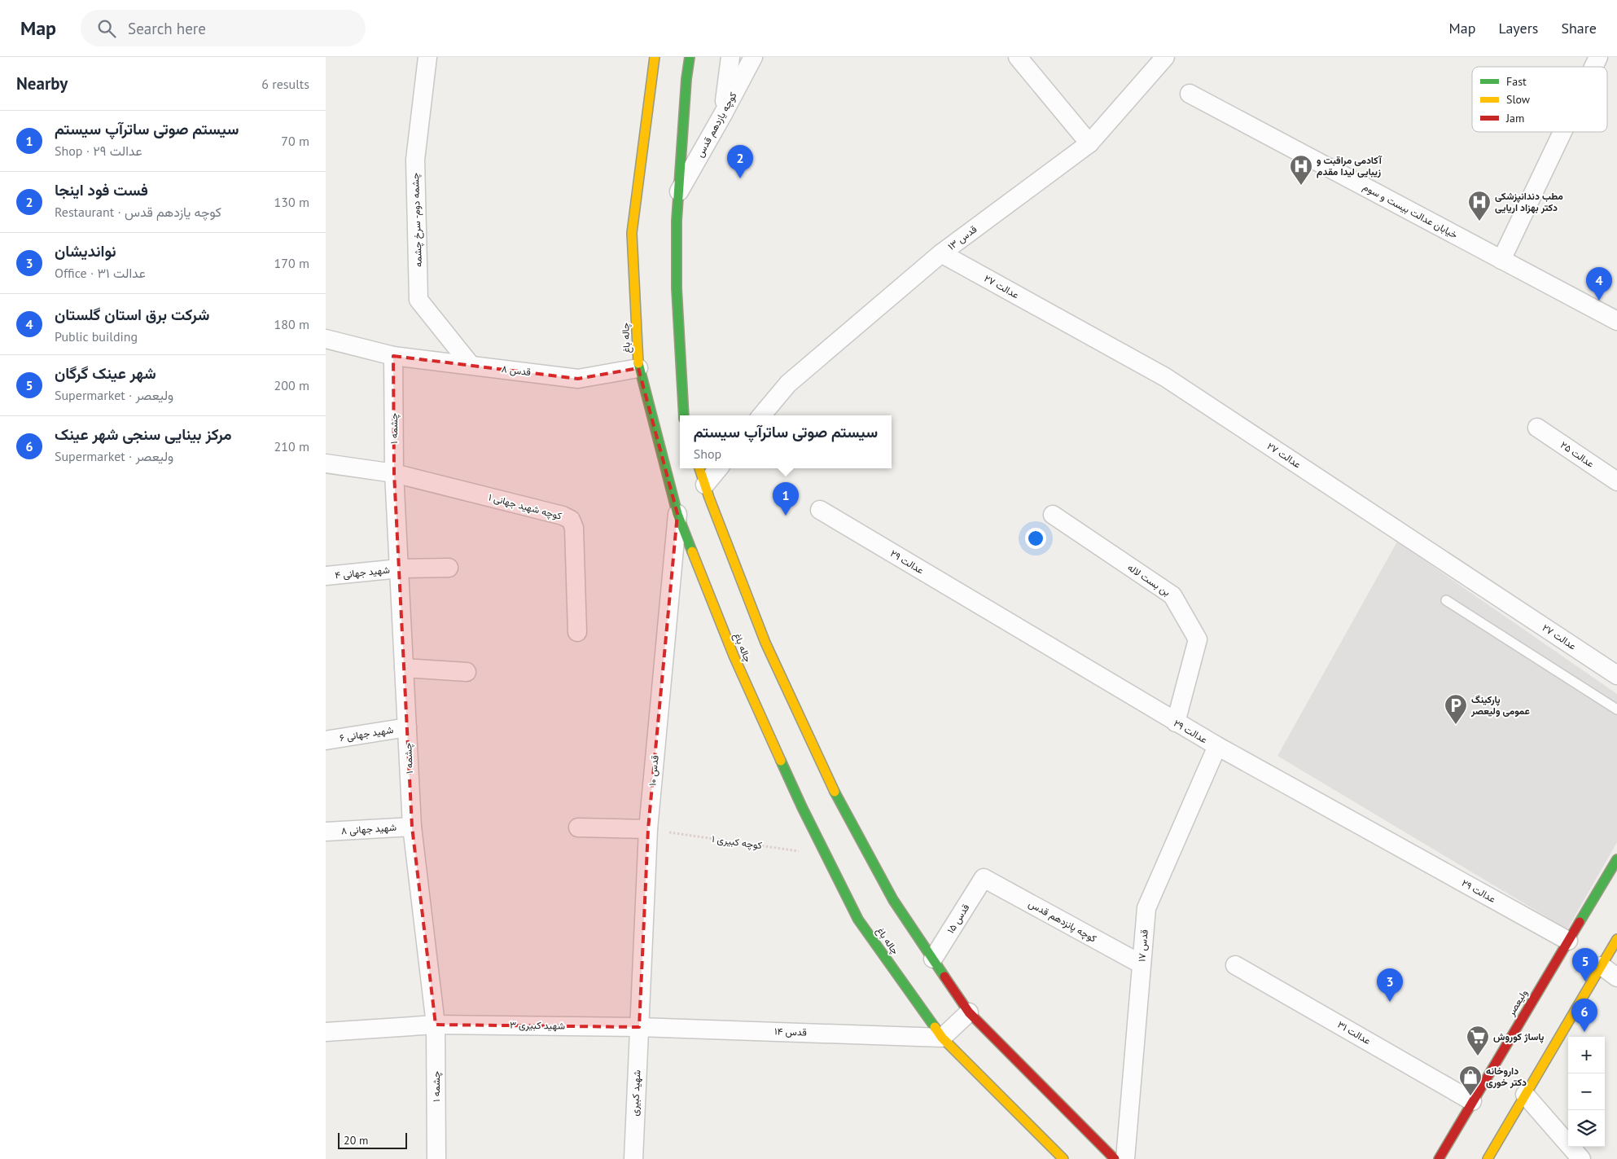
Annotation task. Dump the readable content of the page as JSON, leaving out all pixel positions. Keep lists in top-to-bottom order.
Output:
{
  "streets": {
    "main road": ["چاله باغ", "ولیعصر"],
    "street": [
      "کوچه یازدهم قدس",
      "خیابان عدالت بیست و سوم",
      "چشمه دوم- سرخ چشمه",
      "قدس ۱۳",
      "عدالت ۲۷",
      "قدس ۸",
      "چشمه ۱",
      "۲۵ عدالت",
      "کوچه شهید جهانی ۱",
      "عدالت ۲۹",
      "۴ شهید جهانی",
      "بن بست لاله",
      "۶ شهید جهانی",
      "قدس ۱۰",
      "۸ شهید جهانی",
      "۱۵ قدس",
      "کوچه پانزدهم قدس",
      "قدس ۱۷",
      "۳ شهید کبیری",
      "قدس ۱۴",
      "عدالت ۳۱",
      "شهید کبیری"
    ],
    "path": ["کوچه کبیری ۱"]
  },
  "crossings": [
    ["چشمه دوم- سرخ چشمه", "قدس ۸"],
    ["قدس ۱۳", "عدالت ۲۷"],
    ["چاله باغ", "قدس ۸"],
    ["چاله باغ", "قدس ۱۰"],
    ["چاله باغ", "کوچه کبیری ۱"],
    ["چاله باغ", "قدس ۱۴"],
    ["قدس ۸", "چشمه ۱"],
    ["چشمه ۱", "کوچه شهید جهانی ۱"],
    ["چشمه ۱", "۴ شهید جهانی"],
    ["چشمه ۱", "۶ شهید جهانی"],
    ["چشمه ۱", "۸ شهید جهانی"],
    ["چشمه ۱", "۳ شهید کبیری"],
    ["عدالت ۲۹", "بن بست لاله"],
    ["عدالت ۲۹", "قدس ۱۷"],
    ["عدالت ۲۹", "ولیعصر"],
    ["قدس ۱۰", "کوچه کبیری ۱"],
    ["قدس ۱۰", "۳ شهید کبیری"],
    ["قدس ۱۰", "قدس ۱۴"],
    ["قدس ۱۰", "شهید کبیری"],
    ["۱۵ قدس", "کوچه پانزدهم قدس"],
    ["کوچه پانزدهم قدس", "قدس ۱۷"],
    ["ولیعصر", "عدالت ۳۱"],
    ["۳ شهید کبیری", "قدس ۱۴"],
    ["۳ شهید کبیری", "شهید کبیری"],
    ["قدس ۱۴", "شهید کبیری"]
  ],
  "places": {
    "hospital": ["آکادمی مراقبت و زیبایی لیدا مقدم", "مطب دندانپزشکی دکتر بهزاد اریایی"],
    "parking": ["پارکینگ عمومی ولیعصر"],
    "supermarket": ["پاساژ کوروش"],
    "shop": ["داروخانه دکتر خوری"]
  },
  "legend": ["Fast", "Slow", "Jam"],
  "scale_bar": "20 m",
  "page": {
    "header": "Map",
    "search": "Search here",
    "nav": ["Map", "Layers", "Share"],
    "heading": ["Nearby", "6 results"],
    "list": [
      {
        "mark": "1",
        "name": "سیستم صوتی ساترآپ سیستم",
        "note": "Shop · عدالت ۲۹",
        "value": "70 m"
      },
      {
        "mark": "2",
        "name": "فست فود اينجا",
        "note": "Restaurant · کوچه یازدهم قدس",
        "value": "130 m"
      },
      {
        "mark": "3",
        "name": "نواندیشان",
        "note": "Office · عدالت ۳۱",
        "value": "170 m"
      },
      {
        "mark": "4",
        "name": "شرکت برق استان گلستان",
        "note": "Public building",
        "value": "180 m"
      },
      {
        "mark": "5",
        "name": "شهر عینک گرگان",
        "note": "Supermarket · ولیعصر",
        "value": "200 m"
      },
      {
        "mark": "6",
        "name": "مرکز بینایی سنجی شهر عینک",
        "note": "Supermarket · ولیعصر",
        "value": "210 m"
      }
    ],
    "pins": [
      "2",
      "4",
      "1",
      "5",
      "3",
      "6"
    ],
    "popup": ["سیستم صوتی ساترآپ سیستم", "Shop"],
    "map_buttons": ["+", "−"],
    "scale": "20 m"
  }
}
